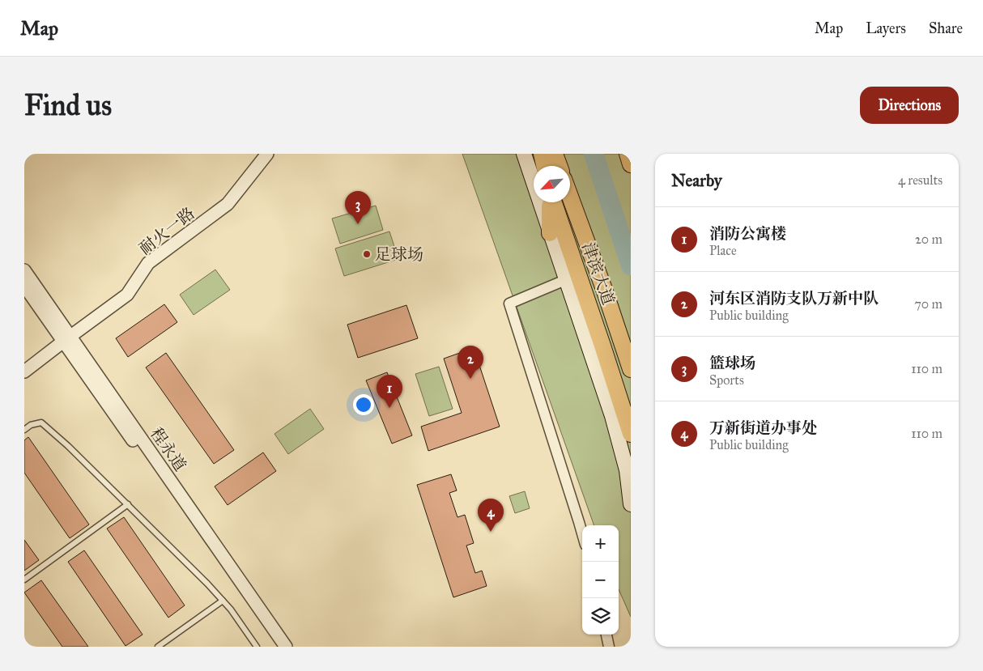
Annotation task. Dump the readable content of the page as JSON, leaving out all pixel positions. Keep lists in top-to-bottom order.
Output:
{
  "streets": {
    "highway": ["津滨大道"],
    "street": ["耐火一路", "程永道"]
  },
  "crossings": [
    ["耐火一路", "程永道"]
  ],
  "places": ["足球场"],
  "north": "bottom left",
  "page": {
    "header": "Map",
    "nav": ["Map", "Layers", "Share"],
    "buttons": "Directions",
    "title": "Find us",
    "heading": ["Nearby", "4 results"],
    "pins": [
      "3",
      "2",
      "1",
      "4"
    ],
    "list": [
      {
        "mark": "1",
        "name": "消防公寓楼",
        "note": "Place",
        "value": "20 m"
      },
      {
        "mark": "2",
        "name": "河东区消防支队万新中队",
        "note": "Public building",
        "value": "70 m"
      },
      {
        "mark": "3",
        "name": "篮球场",
        "note": "Sports",
        "value": "110 m"
      },
      {
        "mark": "4",
        "name": "万新街道办事处",
        "note": "Public building",
        "value": "110 m"
      }
    ],
    "map_buttons": ["+", "−"]
  }
}
